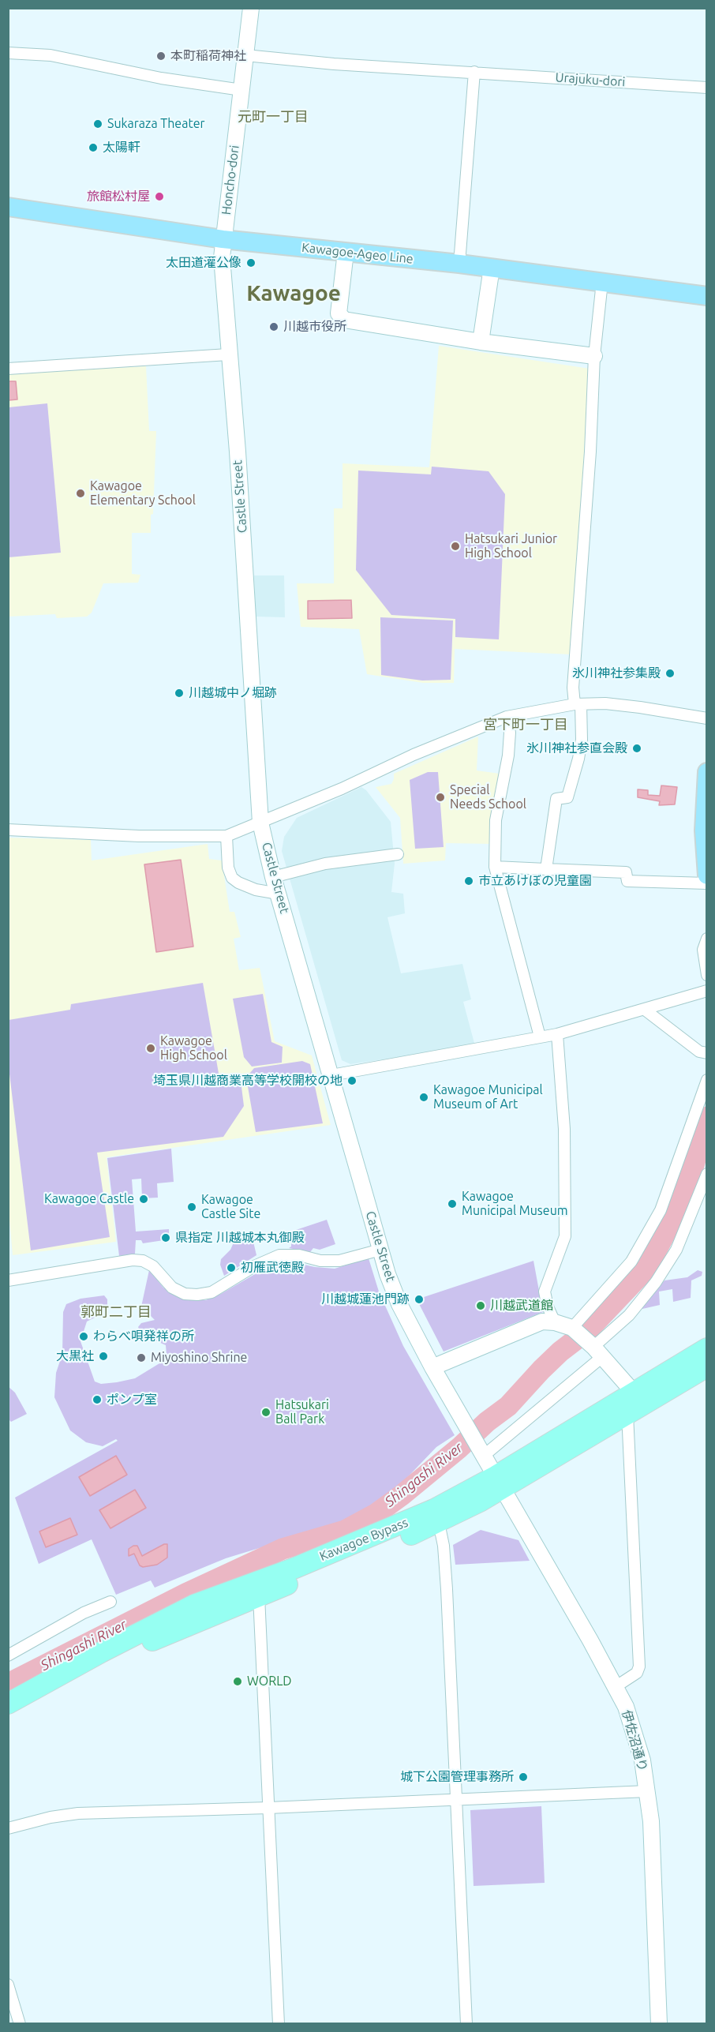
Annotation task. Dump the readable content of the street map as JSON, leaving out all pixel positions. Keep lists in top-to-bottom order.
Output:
{
  "streets": {
    "highway": ["Kawagoe Bypass"],
    "main road": ["Kawagoe-Ageo Line"],
    "street": [
      "Urajuku-dori",
      "Honcho-dori",
      "Castle Street",
      "伊佐沼通り"
    ]
  },
  "crossings": [
    ["Urajuku-dori", "Honcho-dori"],
    ["Honcho-dori", "Kawagoe-Ageo Line"],
    ["Honcho-dori", "Castle Street"],
    ["Kawagoe-Ageo Line", "Castle Street"],
    ["Castle Street", "Kawagoe Bypass"],
    ["Castle Street", "伊佐沼通り"],
    ["Kawagoe Bypass", "伊佐沼通り"]
  ],
  "districts": [
    "元町一丁目",
    "Kawagoe",
    "宮下町一丁目",
    "郭町二丁目"
  ],
  "water": ["Shingashi River"],
  "places": [
    "本町稲荷神社",
    "Sukaraza Theater",
    "太陽軒",
    "旅館松村屋",
    "太田道灌公像",
    "川越市役所",
    "Kawagoe Elementary School",
    "Hatsukari Junior High School",
    "氷川神社参集殿",
    "川越城中ノ堀跡",
    "氷川神社参直会殿",
    "Special Needs School",
    "市立あけぼの児童園",
    "Kawagoe High School",
    "埼玉県川越商業高等学校開校の地",
    "Kawagoe Municipal Museum of Art",
    "Kawagoe Castle",
    "Kawagoe Municipal Museum",
    "Kawagoe Castle Site",
    "県指定 川越城本丸御殿",
    "初雁武徳殿",
    "川越城蓮池門跡",
    "川越武道館",
    "わらべ唄発祥の所",
    "大黒社",
    "Miyoshino Shrine",
    "ポンプ室",
    "Hatsukari Ball Park",
    "WORLD",
    "城下公園管理事務所"
  ]
}
